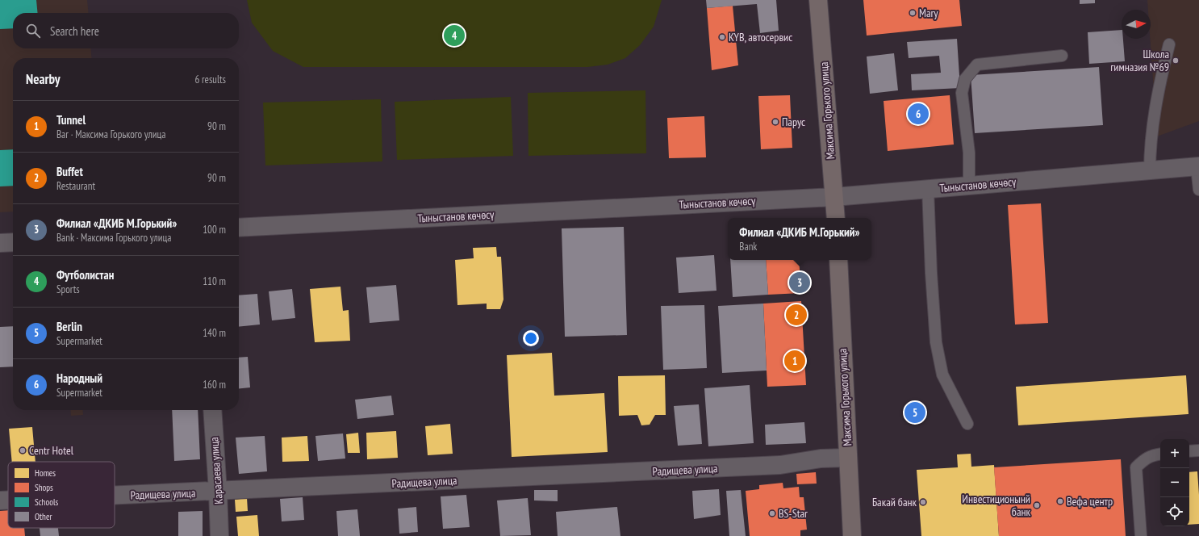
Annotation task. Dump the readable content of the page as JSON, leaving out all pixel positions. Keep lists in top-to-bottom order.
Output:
{
  "streets": {
    "main road": ["Максима Горького улица"],
    "street": ["Тыныстанов көчөсү", "Радищева улица", "Карасаева улица"]
  },
  "crossings": [
    ["Максима Горького улица", "Тыныстанов көчөсү"],
    ["Максима Горького улица", "Радищева улица"],
    ["Радищева улица", "Карасаева улица"]
  ],
  "places": [
    "Mary",
    "KYB, автосервис",
    "Школа гимназия №69",
    "Парус",
    "Centr Hotel",
    "Вефа центр",
    "Бакай банк",
    "Инвестиционынй банк",
    "BS-Star"
  ],
  "legend": [
    "Homes",
    "Shops",
    "Schools",
    "Other"
  ],
  "north": "right",
  "page": {
    "search": "Search here",
    "pins": [
      "4",
      "6",
      "3",
      "2",
      "1",
      "5"
    ],
    "heading": ["Nearby", "6 results"],
    "list": [
      {
        "mark": "1",
        "name": "Tunnel",
        "note": "Bar · Максима Горького улица",
        "value": "90 m"
      },
      {
        "mark": "2",
        "name": "Buffet",
        "note": "Restaurant",
        "value": "90 m"
      },
      {
        "mark": "3",
        "name": "Филиал «ДКИБ М.Горький»",
        "note": "Bank · Максима Горького улица",
        "value": "100 m"
      },
      {
        "mark": "4",
        "name": "Футболистан",
        "note": "Sports",
        "value": "110 m"
      },
      {
        "mark": "5",
        "name": "Berlin",
        "note": "Supermarket",
        "value": "140 m"
      },
      {
        "mark": "6",
        "name": "Народный",
        "note": "Supermarket",
        "value": "160 m"
      }
    ],
    "popup": ["Филиал «ДКИБ М.Горький»", "Bank"],
    "map_buttons": ["+", "−"]
  }
}
